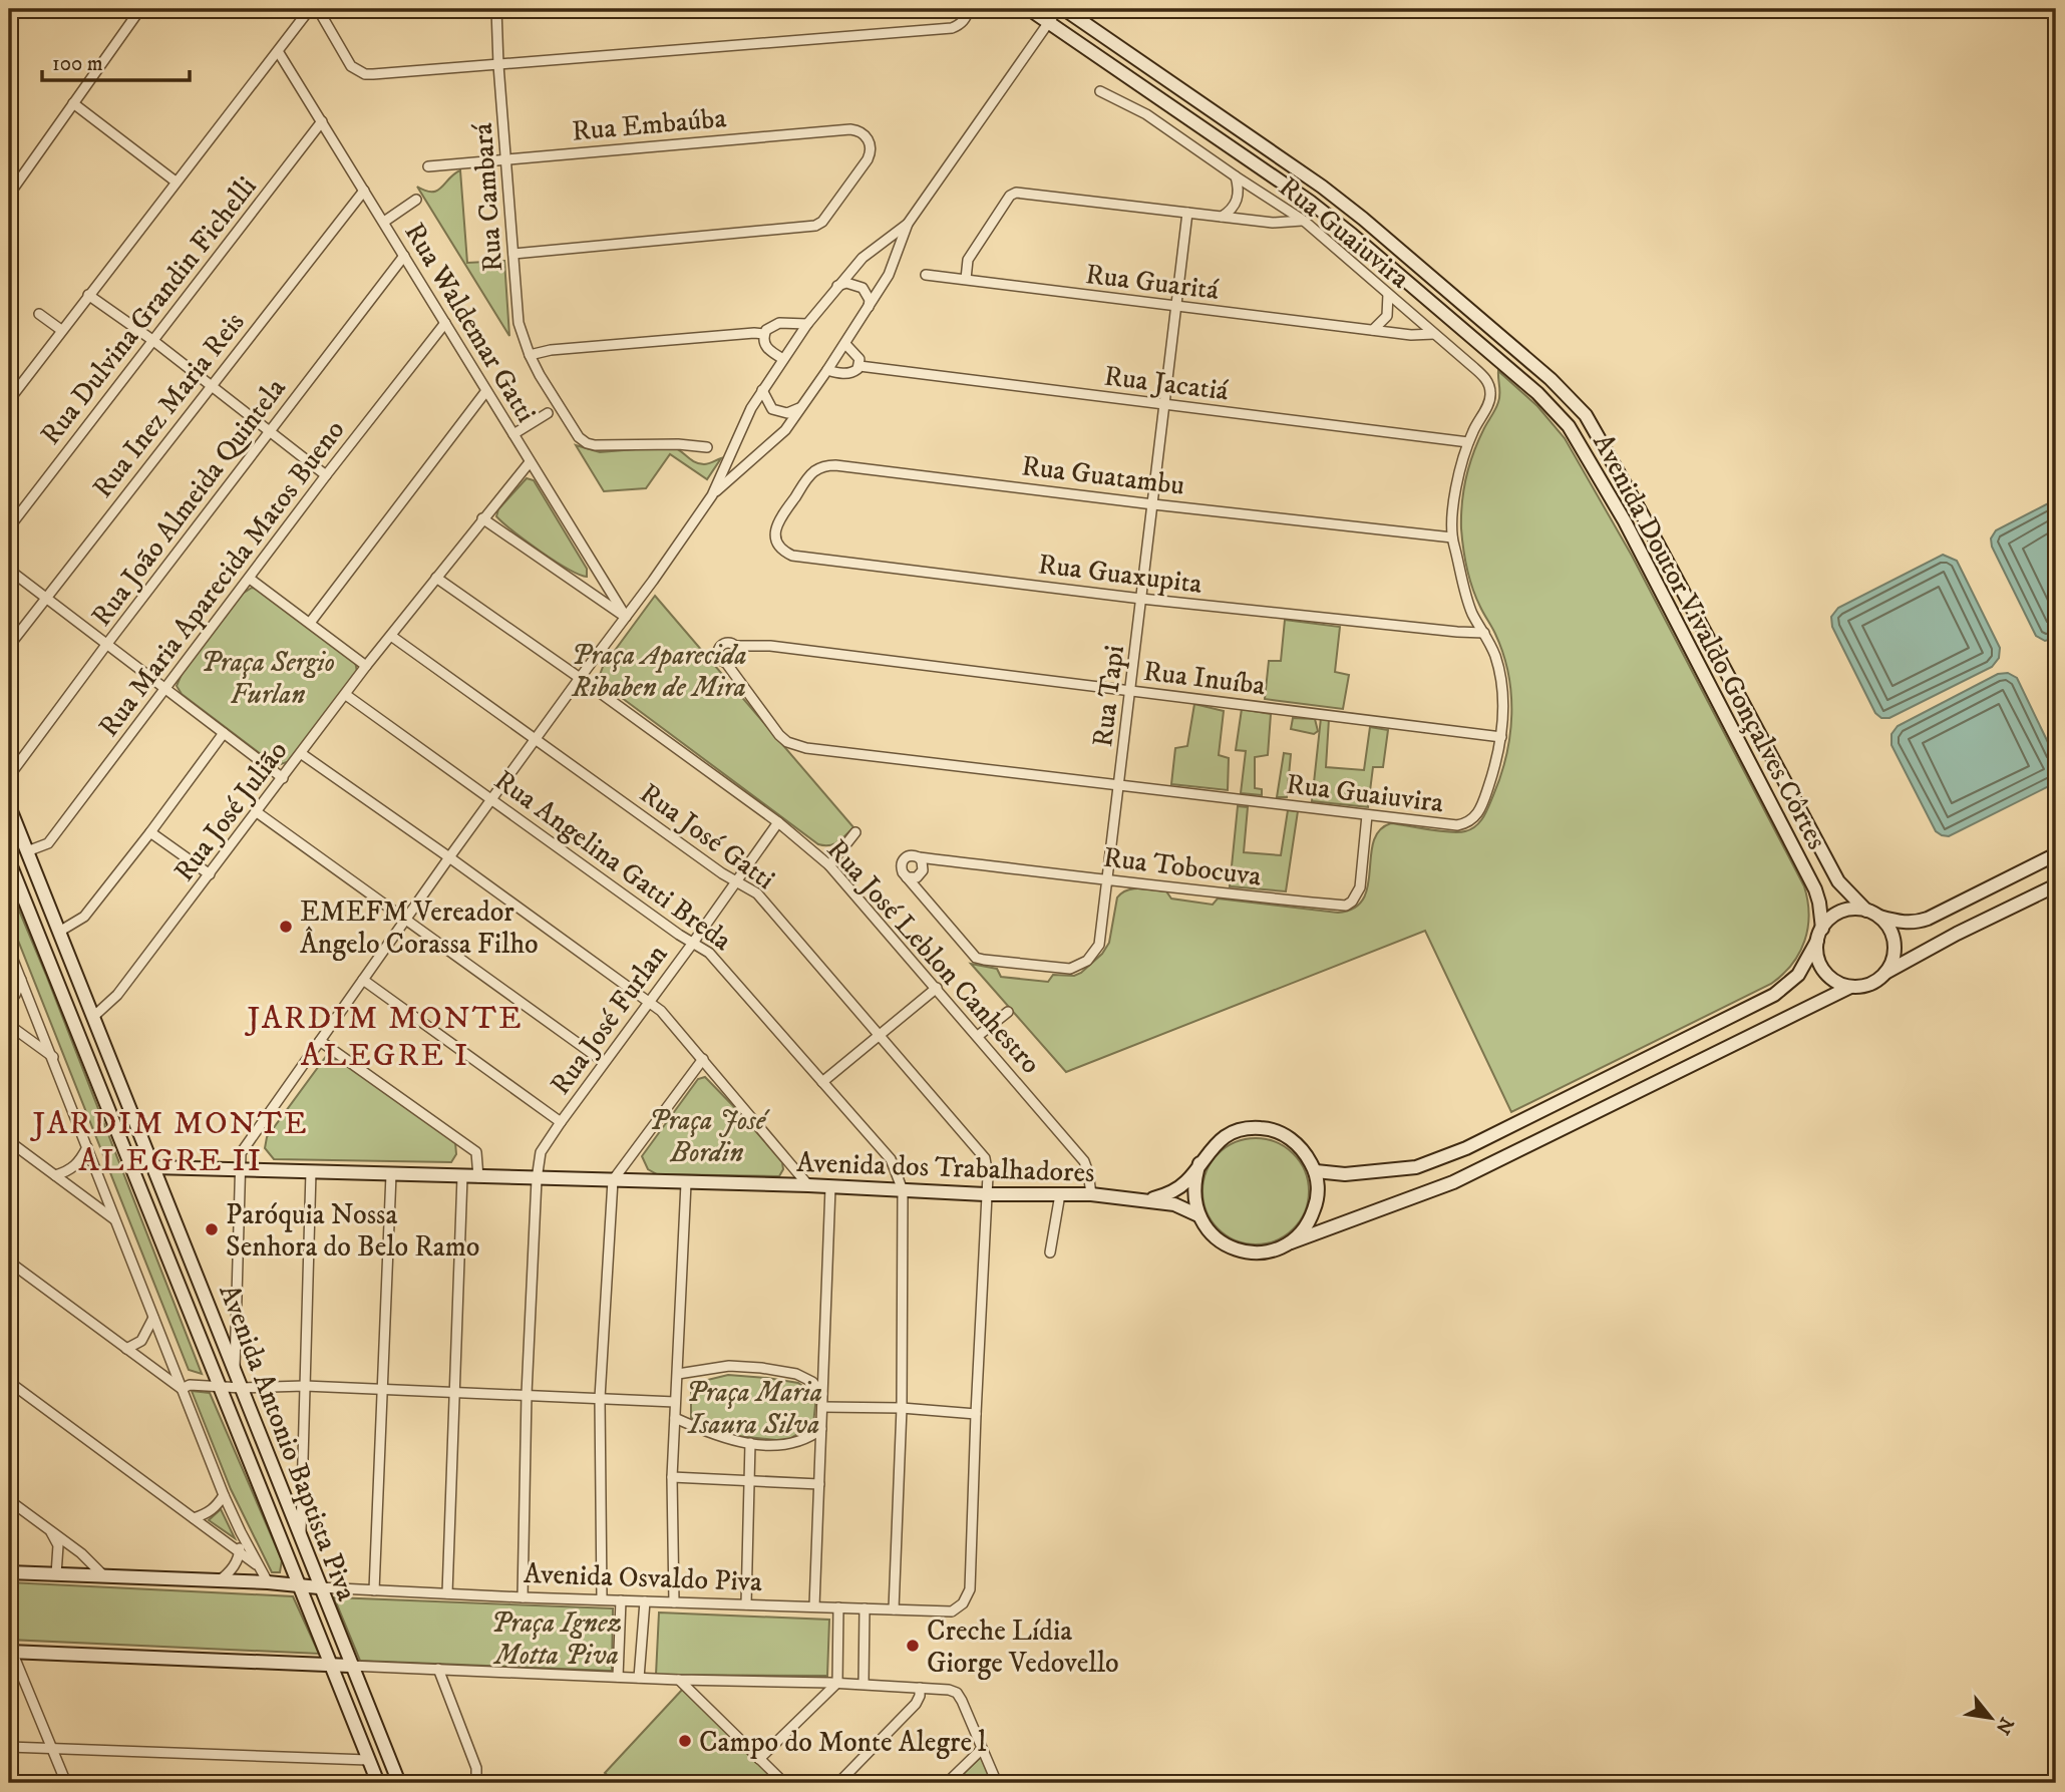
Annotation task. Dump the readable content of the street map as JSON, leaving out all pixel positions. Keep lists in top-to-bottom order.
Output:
{
  "streets": {
    "main road": ["Avenida Doutor Vivaldo Gonçalves Côrtes", "Avenida dos Trabalhadores", "Avenida Antonio Baptista Piva"],
    "street": [
      "Rua Embaúba",
      "Rua Cambará",
      "Rua Guaiuvira",
      "Rua Guaritá",
      "Rua Dulvina Grandin Fichelli",
      "Rua Waldemar Gatti",
      "Rua Jacatiá",
      "Rua Inez Maria Reis",
      "Rua Guatambu",
      "Rua João Almeida Quintela",
      "Rua Guaxupita",
      "Rua Maria Aparecida Matos Bueno",
      "Rua Inuíba",
      "Rua Tapi",
      "Rua José Julião",
      "Rua José Gatti",
      "Rua Angelina Gatti Breda",
      "Rua Tobocuva",
      "Rua José Leblon Canhestro",
      "Rua José Furlan",
      "Avenida Osvaldo Piva"
    ]
  },
  "crossings": [
    ["Rua Embaúba", "Rua Cambará"],
    ["Rua Guaiuvira", "Rua Guaritá"],
    ["Rua Guaiuvira", "Rua Jacatiá"],
    ["Rua Guaiuvira", "Rua Guatambu"],
    ["Rua Guaiuvira", "Rua Guaxupita"],
    ["Rua Guaiuvira", "Rua Inuíba"],
    ["Rua Guaiuvira", "Rua Tapi"],
    ["Rua Guaiuvira", "Rua Tobocuva"],
    ["Rua Guaritá", "Rua Tapi"],
    ["Rua Dulvina Grandin Fichelli", "Rua Waldemar Gatti"],
    ["Rua Waldemar Gatti", "Rua Inez Maria Reis"],
    ["Rua Waldemar Gatti", "Rua João Almeida Quintela"],
    ["Rua Waldemar Gatti", "Rua Maria Aparecida Matos Bueno"],
    ["Rua Waldemar Gatti", "Rua José Julião"],
    ["Rua Jacatiá", "Rua Tapi"],
    ["Rua Guatambu", "Rua Guaxupita"],
    ["Rua Guatambu", "Rua Tapi"],
    ["Rua Guaxupita", "Rua Tapi"],
    ["Rua Maria Aparecida Matos Bueno", "Avenida Antonio Baptista Piva"],
    ["Rua Inuíba", "Rua Tapi"],
    ["Rua Tapi", "Rua Tobocuva"],
    ["Rua José Julião", "Rua José Gatti"],
    ["Rua José Julião", "Rua Angelina Gatti Breda"],
    ["Rua José Julião", "Rua José Leblon Canhestro"],
    ["Rua José Julião", "Avenida Antonio Baptista Piva"],
    ["Rua José Gatti", "Rua José Furlan"],
    ["Rua José Gatti", "Avenida dos Trabalhadores"],
    ["Rua José Gatti", "Avenida Osvaldo Piva"],
    ["Rua Angelina Gatti Breda", "Rua José Furlan"],
    ["Rua Angelina Gatti Breda", "Avenida dos Trabalhadores"],
    ["Rua José Leblon Canhestro", "Rua José Furlan"],
    ["Rua José Leblon Canhestro", "Avenida dos Trabalhadores"],
    ["Rua José Furlan", "Avenida dos Trabalhadores"],
    ["Rua José Furlan", "Avenida Osvaldo Piva"],
    ["Avenida dos Trabalhadores", "Avenida Antonio Baptista Piva"],
    ["Avenida Antonio Baptista Piva", "Avenida Osvaldo Piva"]
  ],
  "districts": ["JARDIM MONTE ALEGRE I", "JARDIM MONTE ALEGRE II"],
  "parks": [
    "Praça Aparecida Ribaben de Mira",
    "Praça Sergio Furlan",
    "Praça José Bordin",
    "Praça Maria Isaura Silva",
    "Praça Ignez Motta Piva"
  ],
  "places": [
    "EMEFM Vereador Ângelo Corassa Filho",
    "Paróquia Nossa Senhora do Belo Ramo",
    "Creche Lídia Giorge Vedovello",
    "Campo do Monte Alegre l"
  ],
  "scale_bar": "100 m",
  "north": "bottom right"
}
